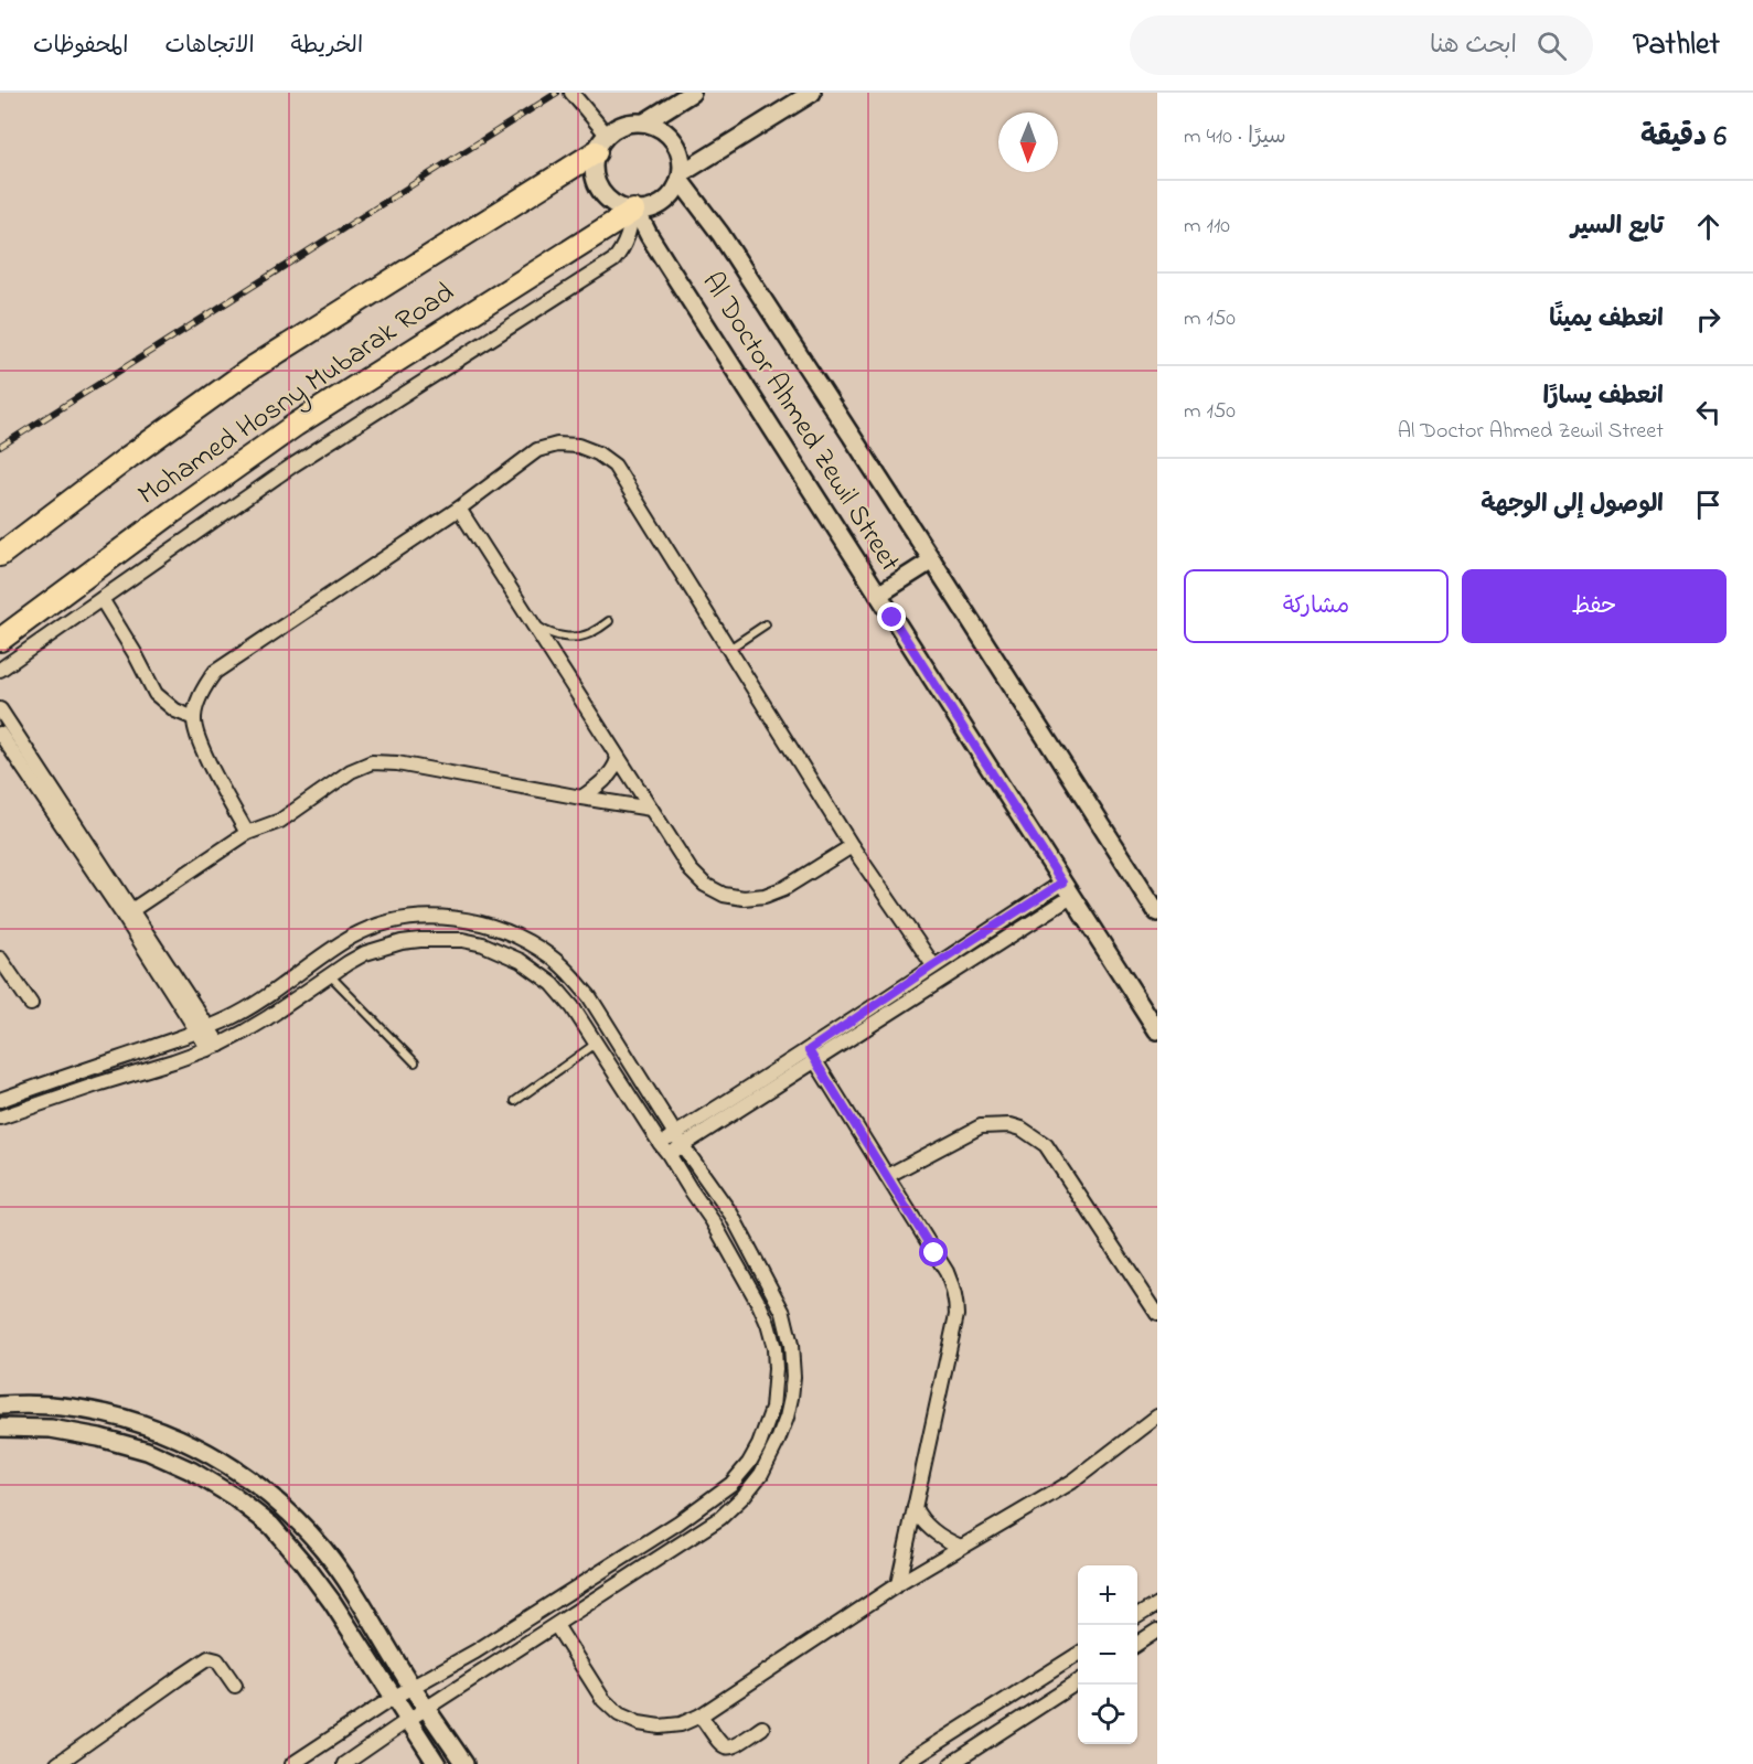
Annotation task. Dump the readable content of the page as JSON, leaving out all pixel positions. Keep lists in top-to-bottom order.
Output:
{
  "streets": {
    "highway": ["Mohamed Hosny Mubarak Road"],
    "street": ["Al Doctor Ahmed Zewil Street"]
  },
  "crossings": [
    ["Mohamed Hosny Mubarak Road", "Al Doctor Ahmed Zewil Street"]
  ],
  "north": "bottom",
  "page": {
    "header": "Pathlet",
    "search": "ابحث هنا",
    "nav": ["الخريطة", "الاتجاهات", "المحفوظات"],
    "heading": ["6 دقيقة", "سيرًا · 410 m"],
    "list": [
      ["تابع السير", "110 m"],
      ["انعطف يمينًا", "150 m"],
      ["انعطف يسارًا", "Al Doctor Ahmed Zewil Street", "150 m"],
      "الوصول إلى الوجهة"
    ],
    "buttons": ["حفظ", "مشاركة"],
    "map_buttons": ["+", "−"]
  }
}
